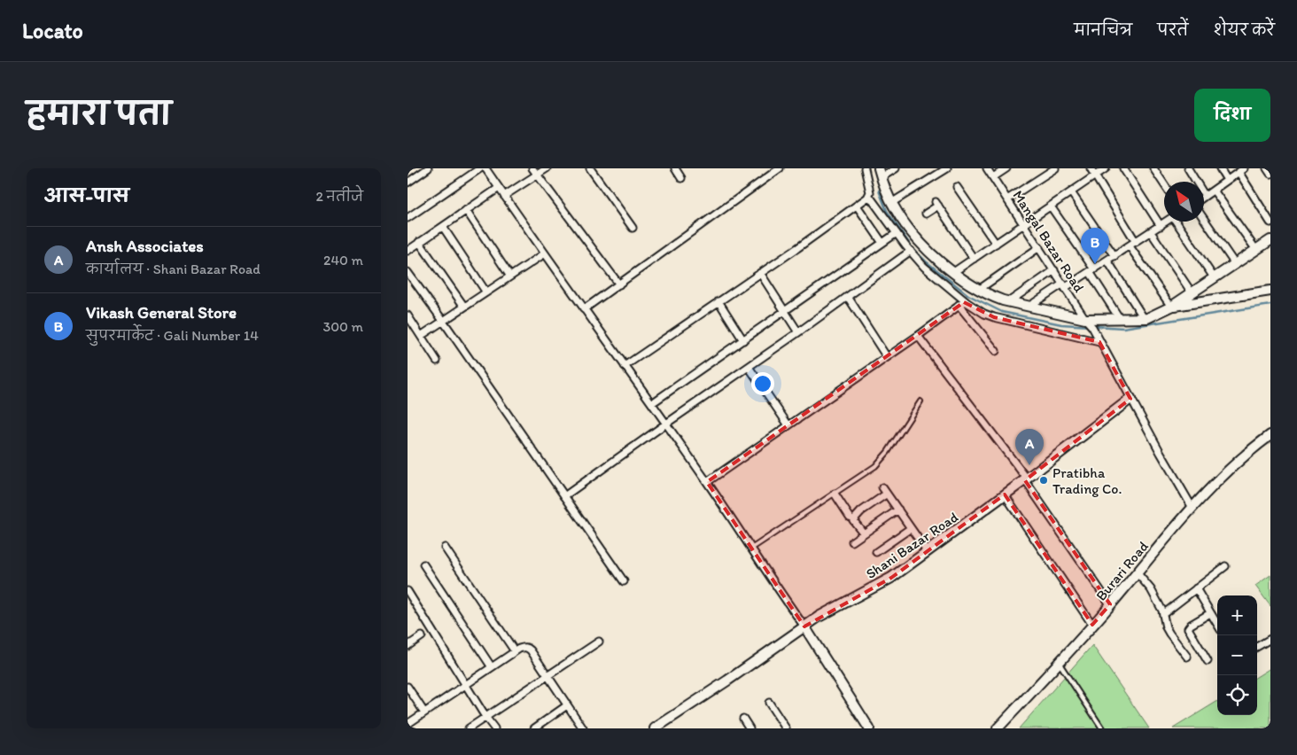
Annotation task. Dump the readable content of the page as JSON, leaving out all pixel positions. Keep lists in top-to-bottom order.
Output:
{
  "streets": {
    "street": ["Mangal Bazar Road", "Shani Bazar Road", "Burari Road"]
  },
  "crossings": [
    ["Mangal Bazar Road", "Shani Bazar Road"],
    ["Mangal Bazar Road", "Burari Road"]
  ],
  "places": ["Pratibha Trading Co."],
  "north": "top left",
  "page": {
    "header": "Locato",
    "nav": ["मानचित्र", "परतें", "शेयर करें"],
    "title": "हमारा पता",
    "buttons": "दिशा",
    "heading": ["आस-पास", "2 नतीजे"],
    "list": [
      {
        "mark": "A",
        "name": "Ansh Associates",
        "note": "कार्यालय · Shani Bazar Road",
        "value": "240 m"
      },
      {
        "mark": "B",
        "name": "Vikash General Store",
        "note": "सुपरमार्केट · Gali Number 14",
        "value": "300 m"
      }
    ],
    "pins": ["B", "A"],
    "map_buttons": ["+", "−"]
  }
}
